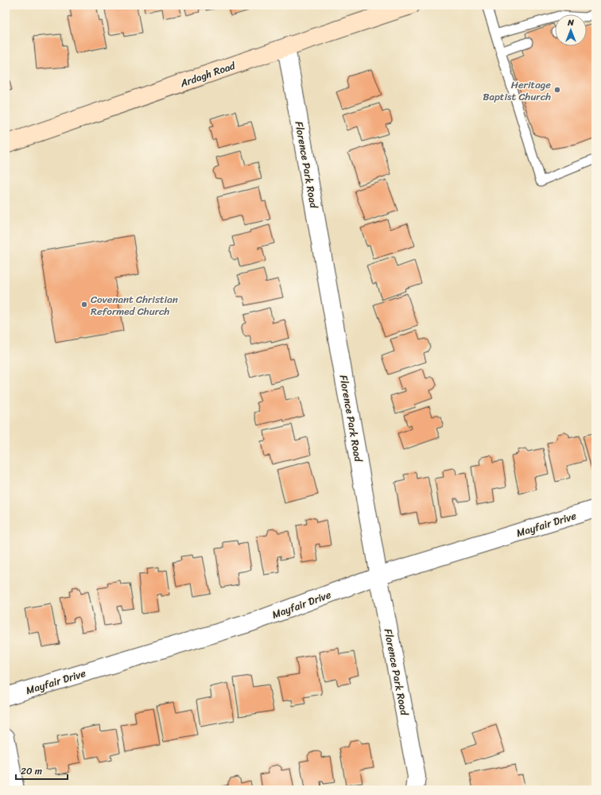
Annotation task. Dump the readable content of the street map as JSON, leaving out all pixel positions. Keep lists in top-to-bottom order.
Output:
{
  "streets": {
    "street": ["Ardagh Road", "Florence Park Road", "Mayfair Drive"]
  },
  "crossings": [
    ["Ardagh Road", "Florence Park Road"],
    ["Florence Park Road", "Mayfair Drive"]
  ],
  "places": ["Heritage Baptist Church", "Covenant Christian Reformed Church"],
  "scale_bar": "20 m",
  "north": "top"
}
